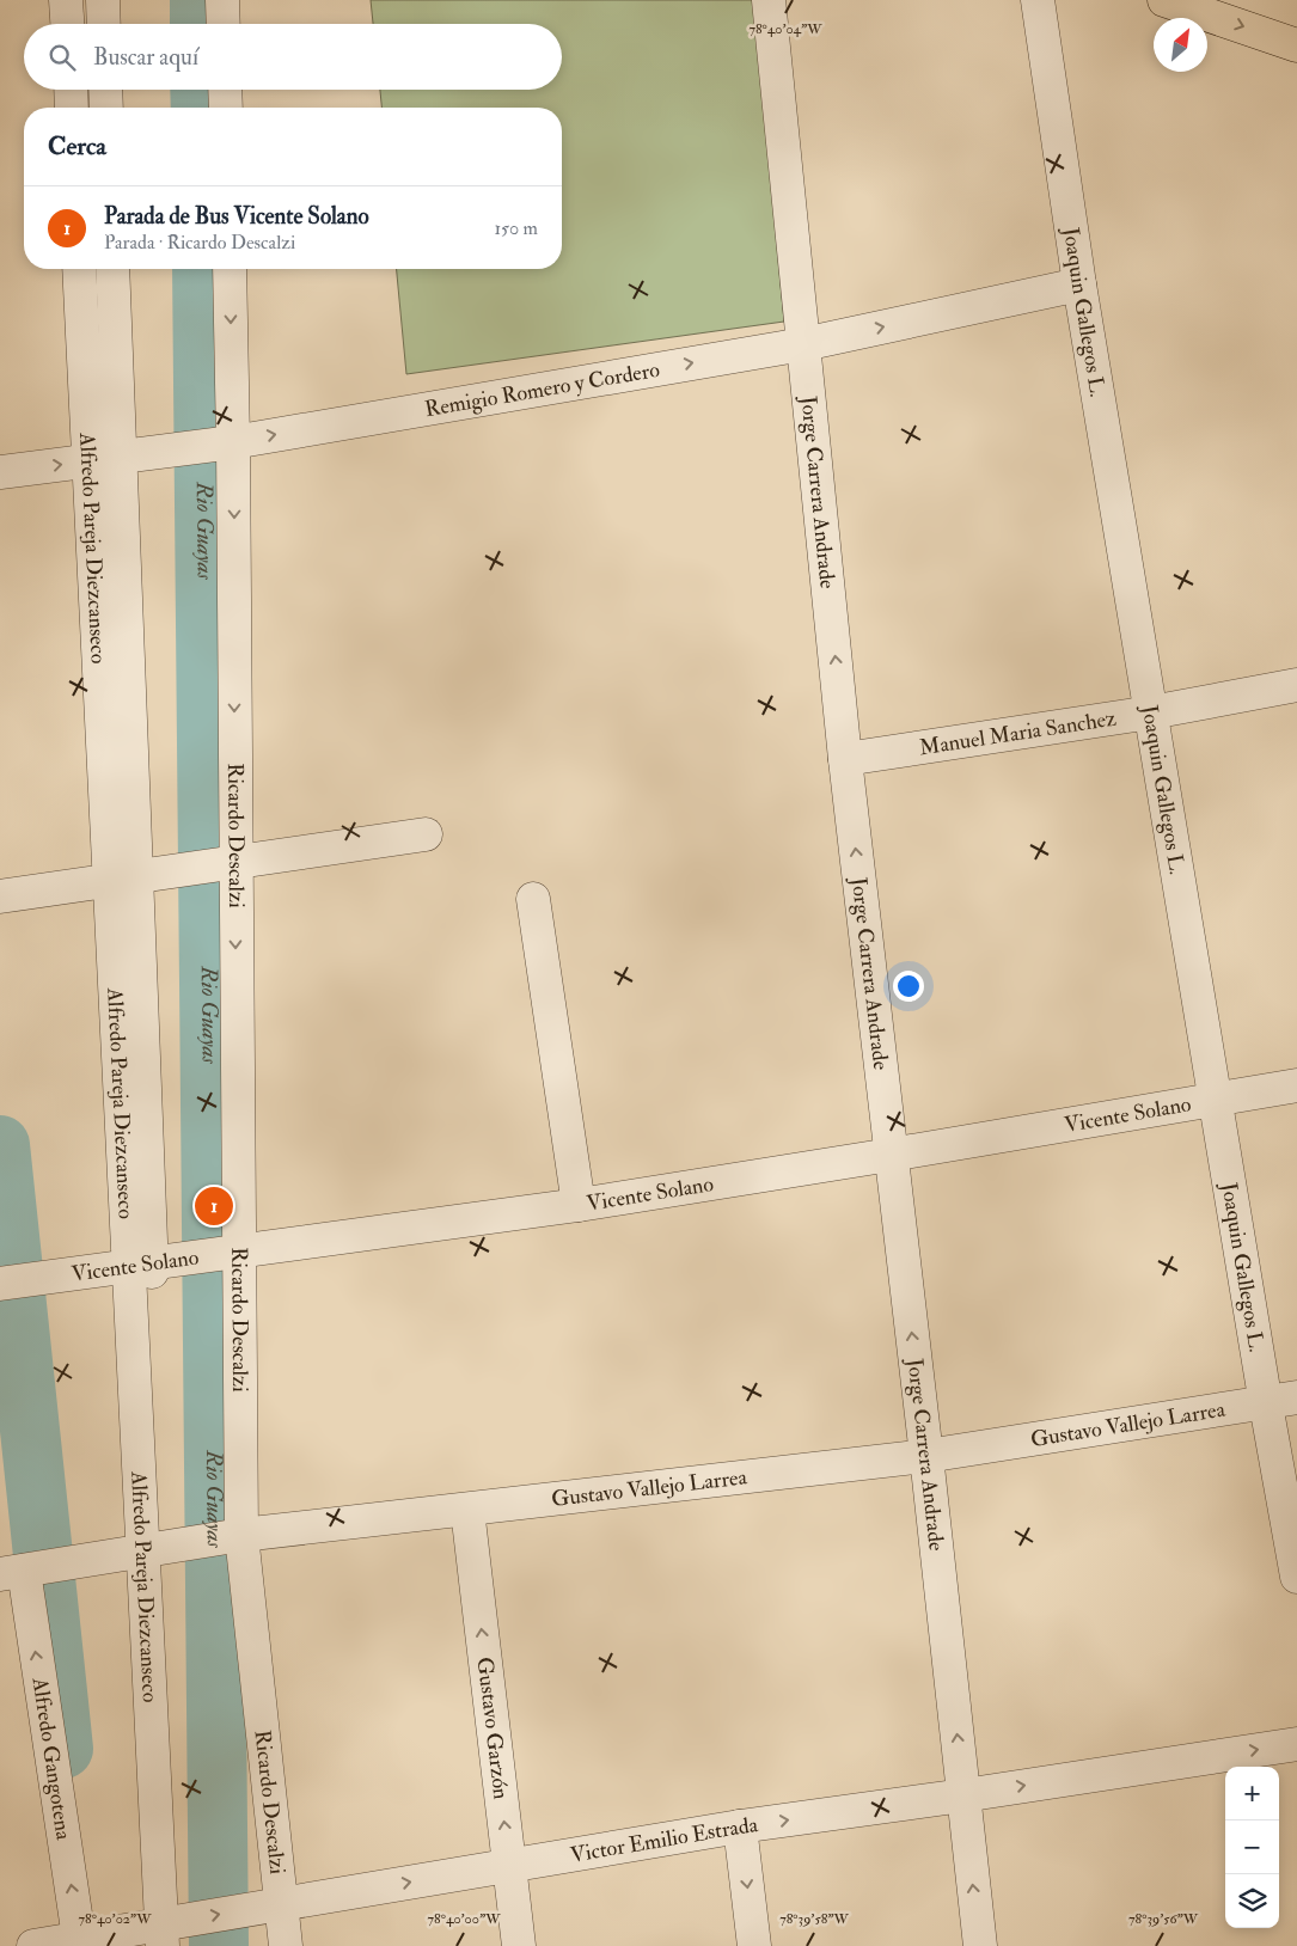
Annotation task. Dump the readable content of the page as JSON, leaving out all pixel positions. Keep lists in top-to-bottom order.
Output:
{
  "streets": {
    "street": [
      "Joaquin Gallegos L.",
      "Remigio Romero y Cordero",
      "Jorge Carrera Andrade",
      "Alfredo Pareja Diezcanseco",
      "Manuel Maria Sanchez",
      "Ricardo Descalzi",
      "Vicente Solano",
      "Gustavo Vallejo Larrea",
      "Gustavo Garzón",
      "Alfredo Gangotena",
      "Victor Emilio Estrada"
    ]
  },
  "crossings": [
    ["Joaquin Gallegos L.", "Remigio Romero y Cordero"],
    ["Joaquin Gallegos L.", "Manuel Maria Sanchez"],
    ["Joaquin Gallegos L.", "Vicente Solano"],
    ["Joaquin Gallegos L.", "Gustavo Vallejo Larrea"],
    ["Remigio Romero y Cordero", "Jorge Carrera Andrade"],
    ["Remigio Romero y Cordero", "Ricardo Descalzi"],
    ["Jorge Carrera Andrade", "Manuel Maria Sanchez"],
    ["Jorge Carrera Andrade", "Vicente Solano"],
    ["Jorge Carrera Andrade", "Gustavo Vallejo Larrea"],
    ["Jorge Carrera Andrade", "Victor Emilio Estrada"],
    ["Ricardo Descalzi", "Vicente Solano"],
    ["Ricardo Descalzi", "Gustavo Vallejo Larrea"],
    ["Ricardo Descalzi", "Victor Emilio Estrada"],
    ["Gustavo Vallejo Larrea", "Gustavo Garzón"],
    ["Gustavo Vallejo Larrea", "Alfredo Gangotena"],
    ["Gustavo Garzón", "Victor Emilio Estrada"],
    ["Alfredo Gangotena", "Victor Emilio Estrada"]
  ],
  "one_way": [
    "Remigio Romero y Cordero",
    "Jorge Carrera Andrade",
    "Gustavo Garzón",
    "Victor Emilio Estrada"
  ],
  "water": ["Rio Guayas"],
  "north": "top right",
  "page": {
    "search": "Buscar aquí",
    "heading": "Cerca",
    "list": [
      {
        "mark": "1",
        "name": "Parada de Bus Vicente Solano",
        "note": "Parada · Ricardo Descalzi",
        "value": "150 m"
      }
    ],
    "pins": "1",
    "map_buttons": ["+", "−"]
  },
  "coordinates": [
    "78°40'04\"W",
    "78°40'02\"W",
    "78°40'00\"W",
    "78°39'58\"W",
    "78°39'56\"W"
  ]
}
